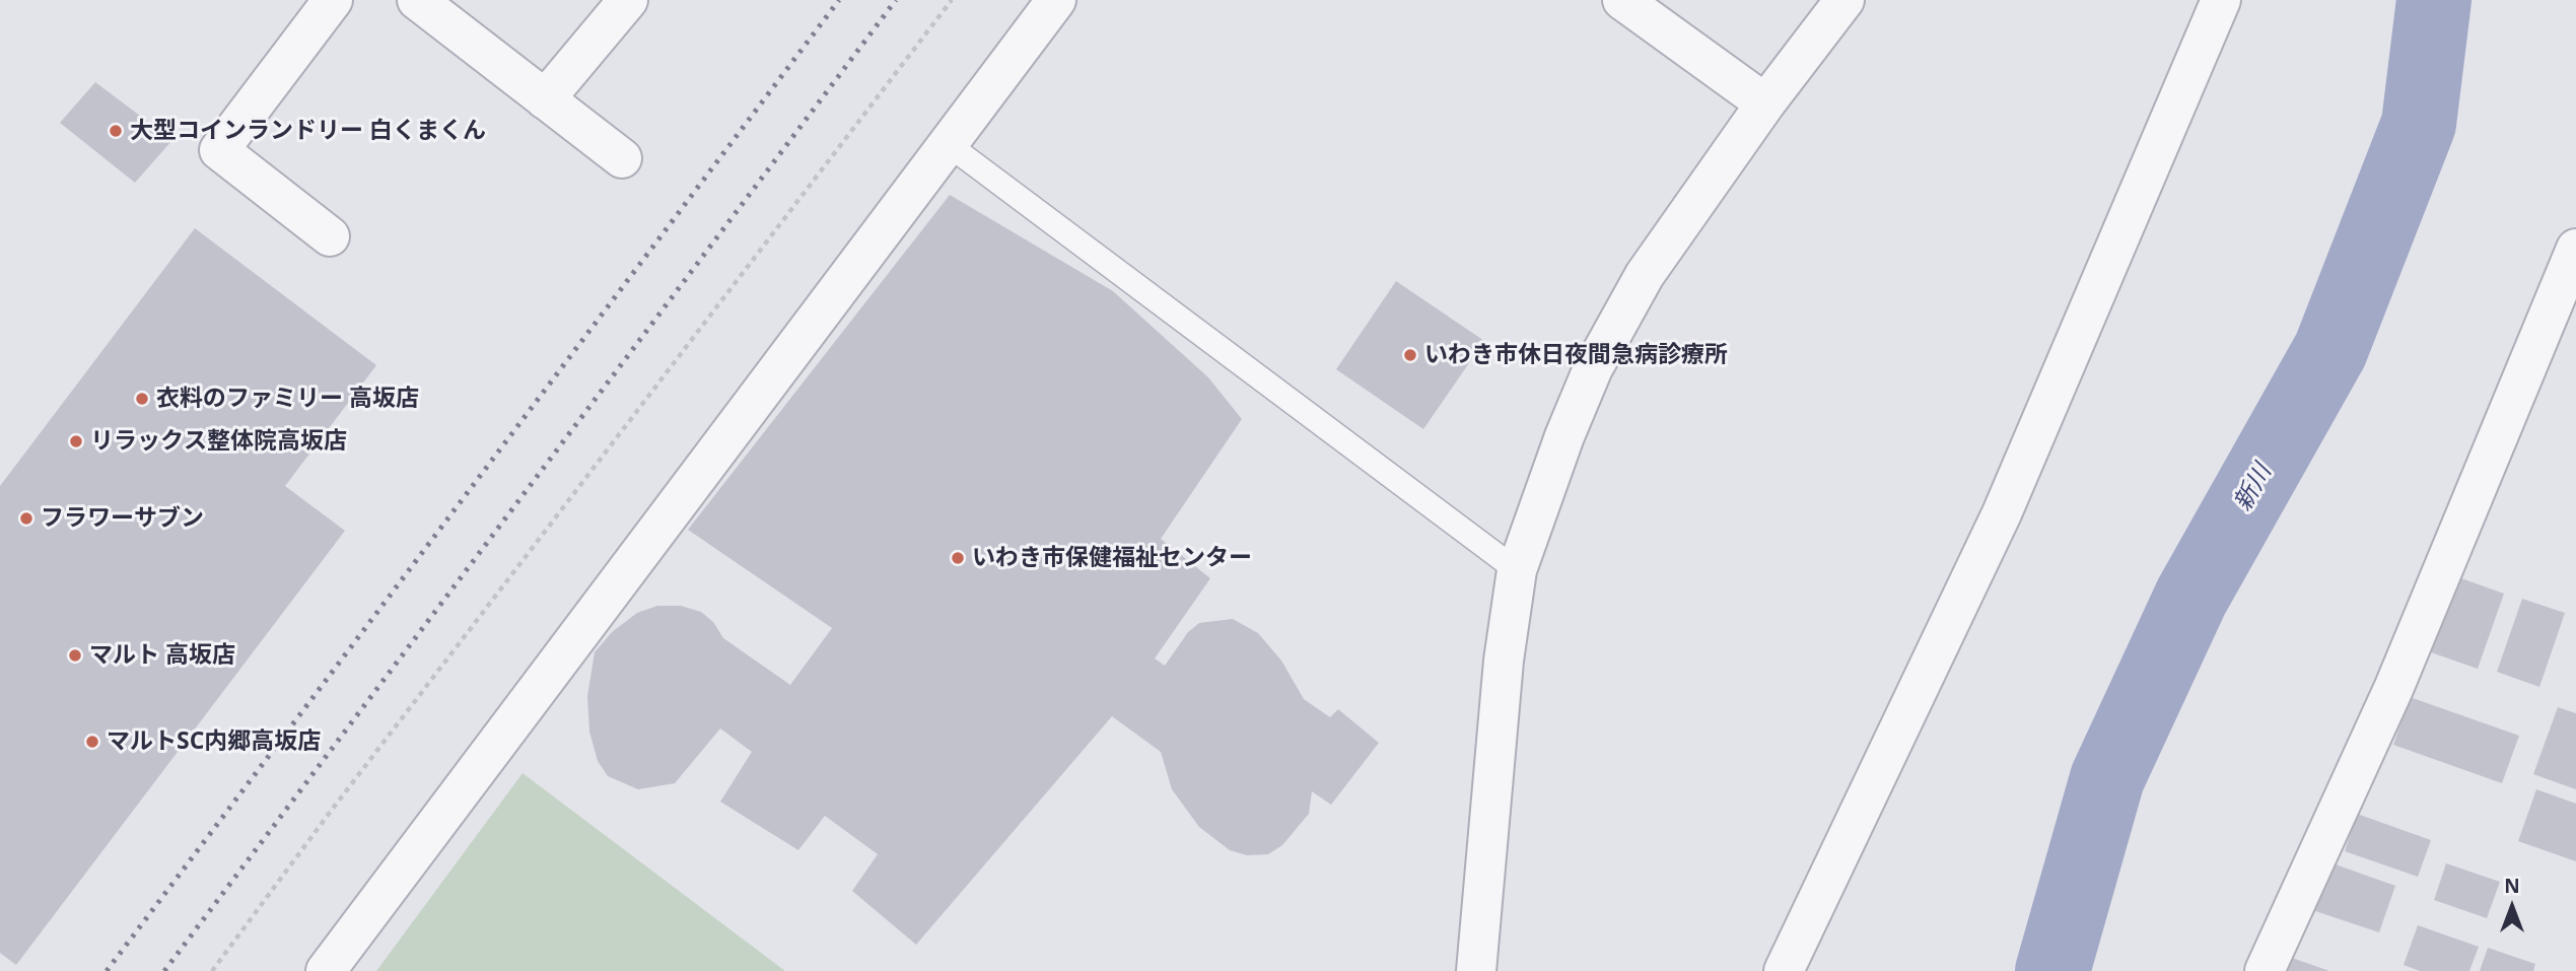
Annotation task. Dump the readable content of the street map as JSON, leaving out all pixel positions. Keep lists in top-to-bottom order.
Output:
{
  "water": ["新川"],
  "places": [
    "大型コインランドリー 白くまくん",
    "いわき市休日夜間急病診療所",
    "衣料のファミリー 高坂店",
    "リラックス整体院高坂店",
    "フラワーサブン",
    "いわき市保健福祉センター",
    "マルト 高坂店",
    "マルトSC内郷高坂店"
  ],
  "north": "top"
}
